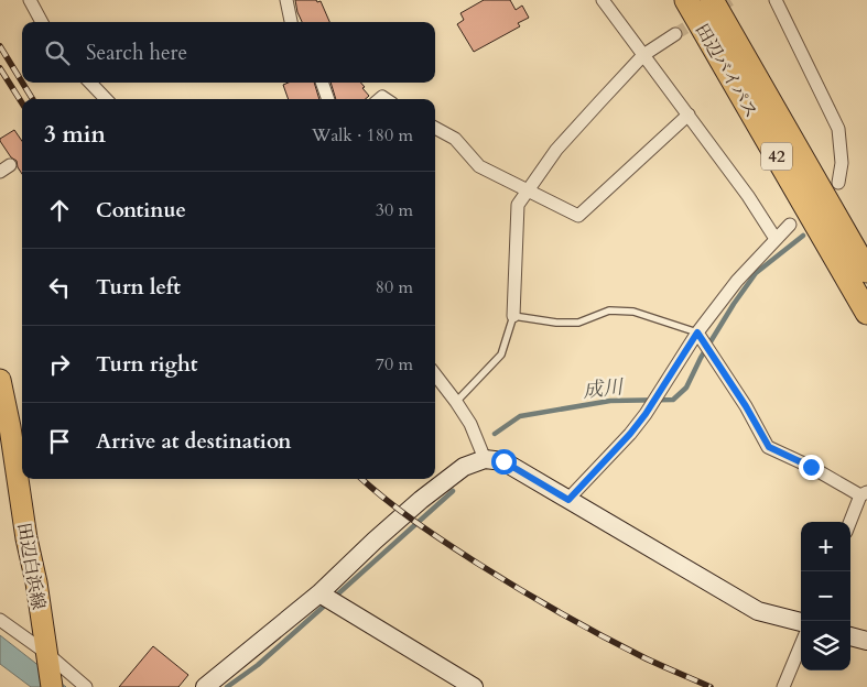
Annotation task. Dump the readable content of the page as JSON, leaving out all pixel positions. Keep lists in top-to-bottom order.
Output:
{
  "streets": {
    "highway": ["田辺バイパス", "42"],
    "main road": ["田辺白浜線"]
  },
  "water": ["成川"],
  "page": {
    "search": "Search here",
    "heading": ["3 min", "Walk · 180 m"],
    "list": [
      ["Continue", "30 m"],
      ["Turn left", "80 m"],
      ["Turn right", "70 m"],
      "Arrive at destination"
    ],
    "map_buttons": ["+", "−"]
  }
}
